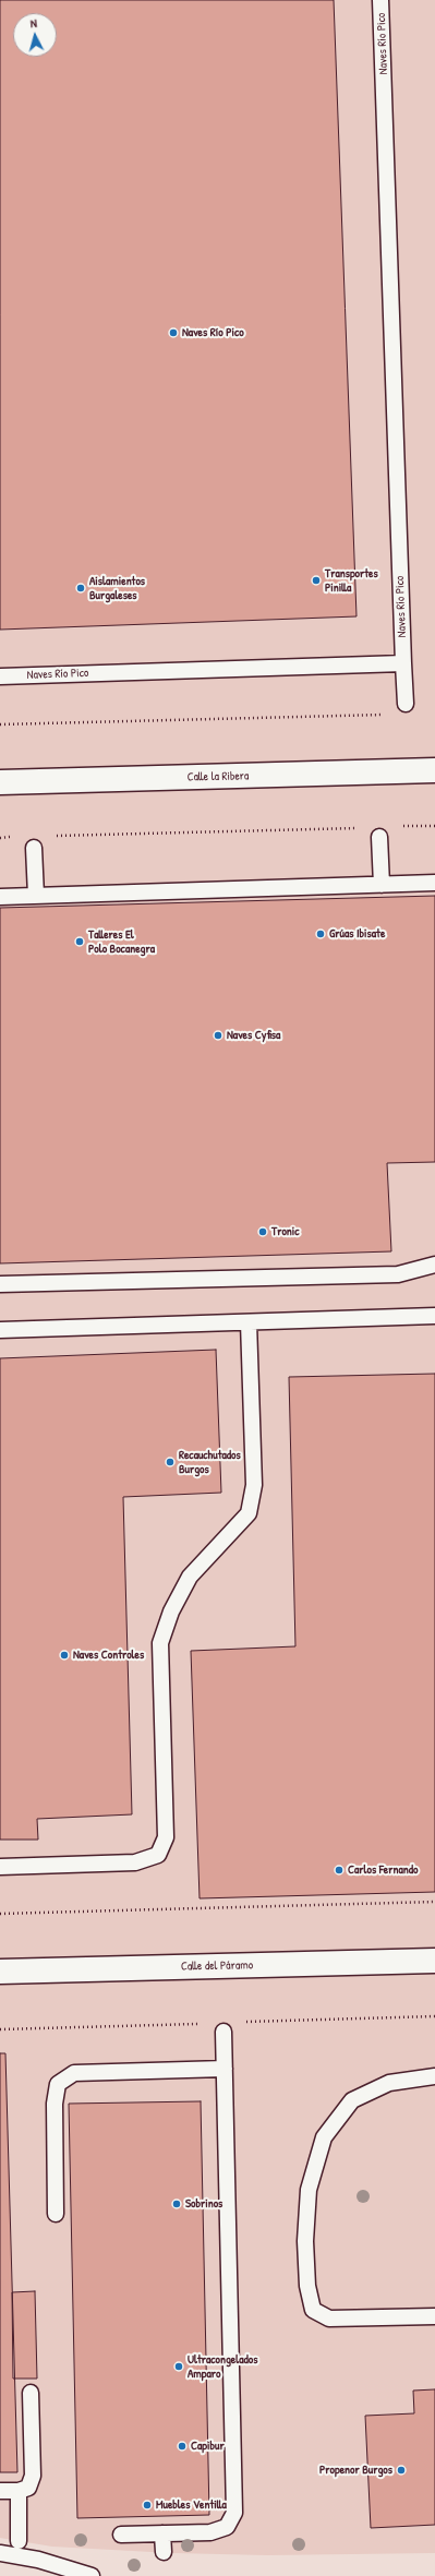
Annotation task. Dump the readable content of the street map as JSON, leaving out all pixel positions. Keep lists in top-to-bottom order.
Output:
{
  "streets": {
    "street": ["Calle la Ribera", "Calle del Páramo"],
    "lane": ["Naves Río Pico"]
  },
  "places": [
    "Naves Río Pico",
    "Transportes Pinilla",
    "Aislamientos Burgaleses",
    "Grúas Ibisate",
    "Talleres El Polo Bocanegra",
    "Naves Cyfisa",
    "Tronic",
    "Recauchutados Burgos",
    "Naves Controles",
    "Carlos Fernando",
    "Sobrinos",
    "Ultracongelados Amparo",
    "Capibur",
    "Propenor Burgos",
    "Muebles Ventilla"
  ],
  "north": "top"
}
